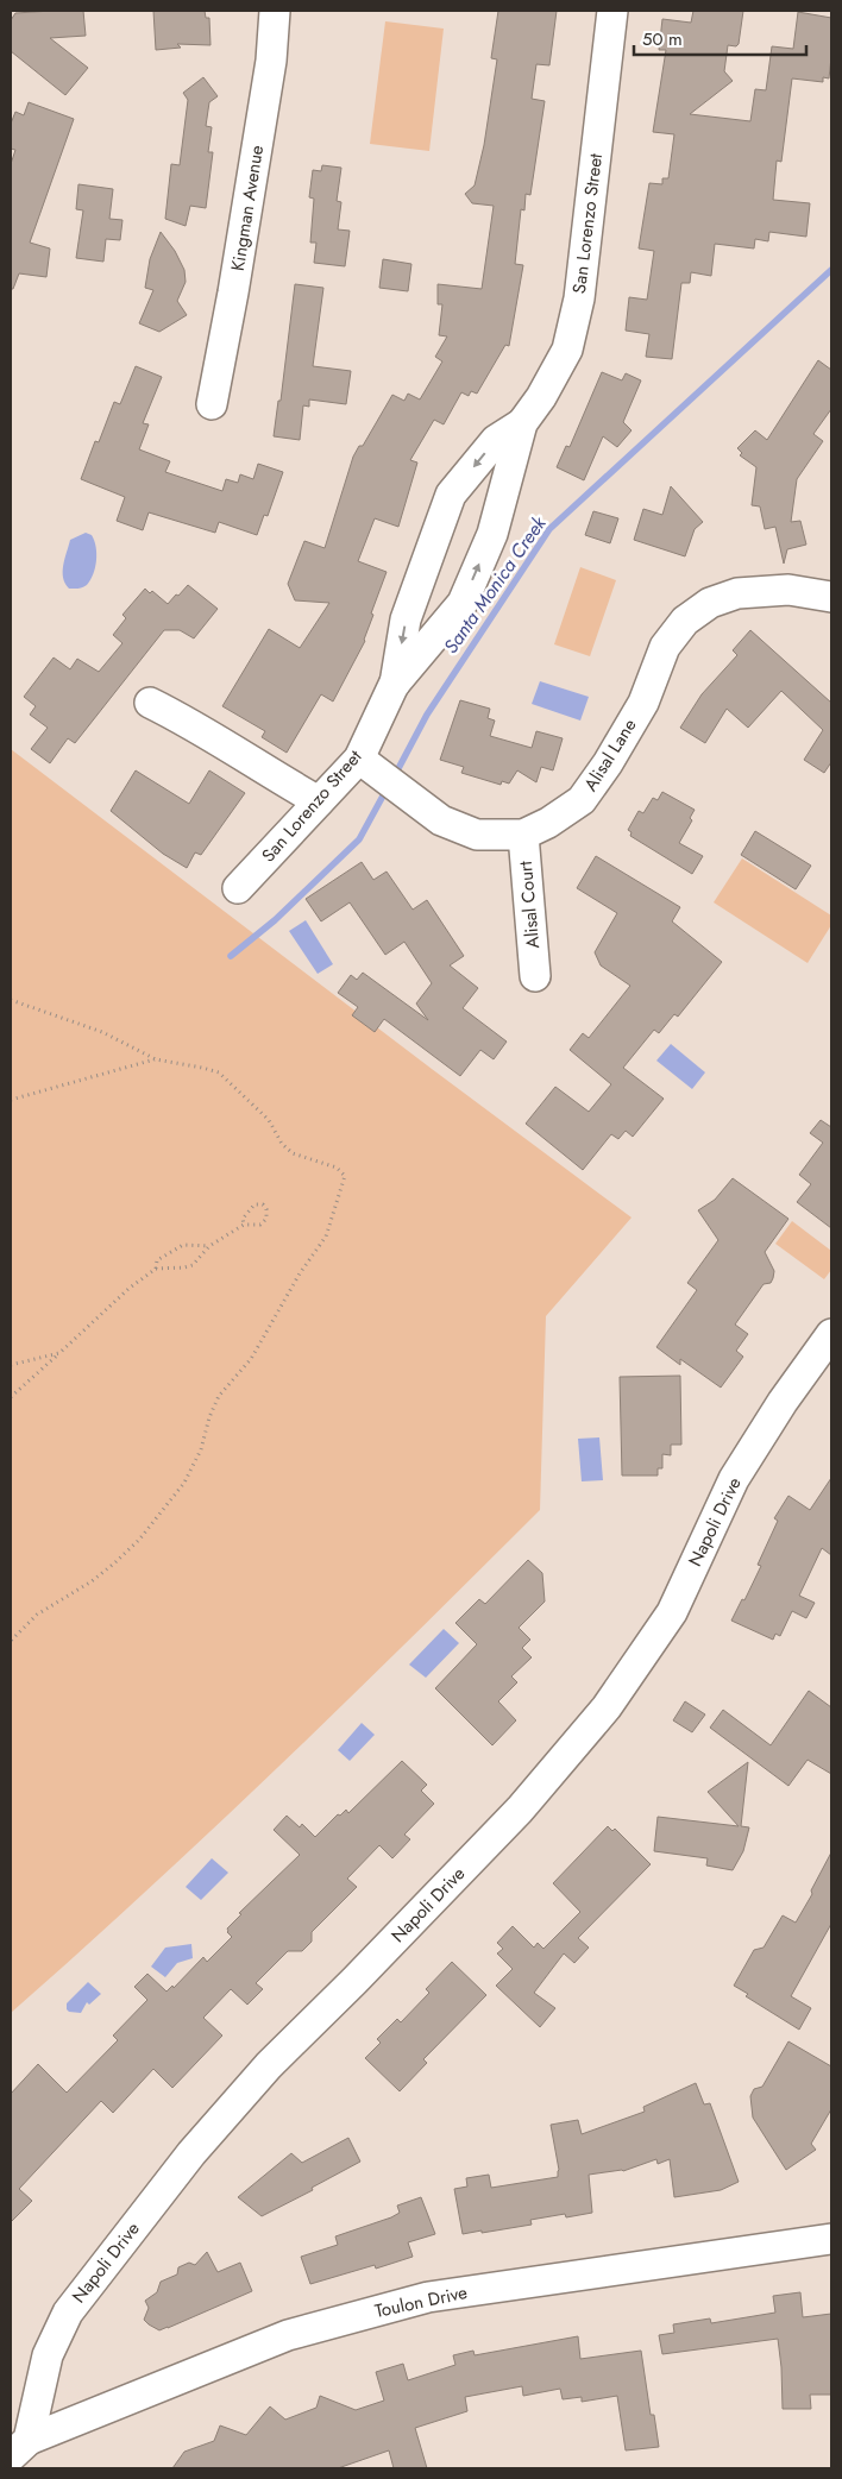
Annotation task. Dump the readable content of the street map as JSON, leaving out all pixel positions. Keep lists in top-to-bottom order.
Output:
{
  "streets": {
    "street": [
      "Kingman Avenue",
      "San Lorenzo Street",
      "Alisal Lane",
      "Alisal Court",
      "Napoli Drive",
      "Toulon Drive"
    ]
  },
  "crossings": [
    ["San Lorenzo Street", "Alisal Lane"],
    ["Alisal Lane", "Alisal Court"],
    ["Napoli Drive", "Toulon Drive"]
  ],
  "water": ["Santa Monica Creek"],
  "scale_bar": "50 m"
}
